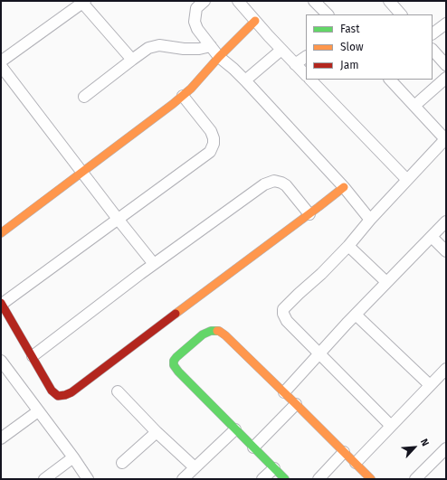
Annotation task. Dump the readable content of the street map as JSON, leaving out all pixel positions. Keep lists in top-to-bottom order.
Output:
{
  "legend": ["Fast", "Slow", "Jam"],
  "north": "top right"
}
